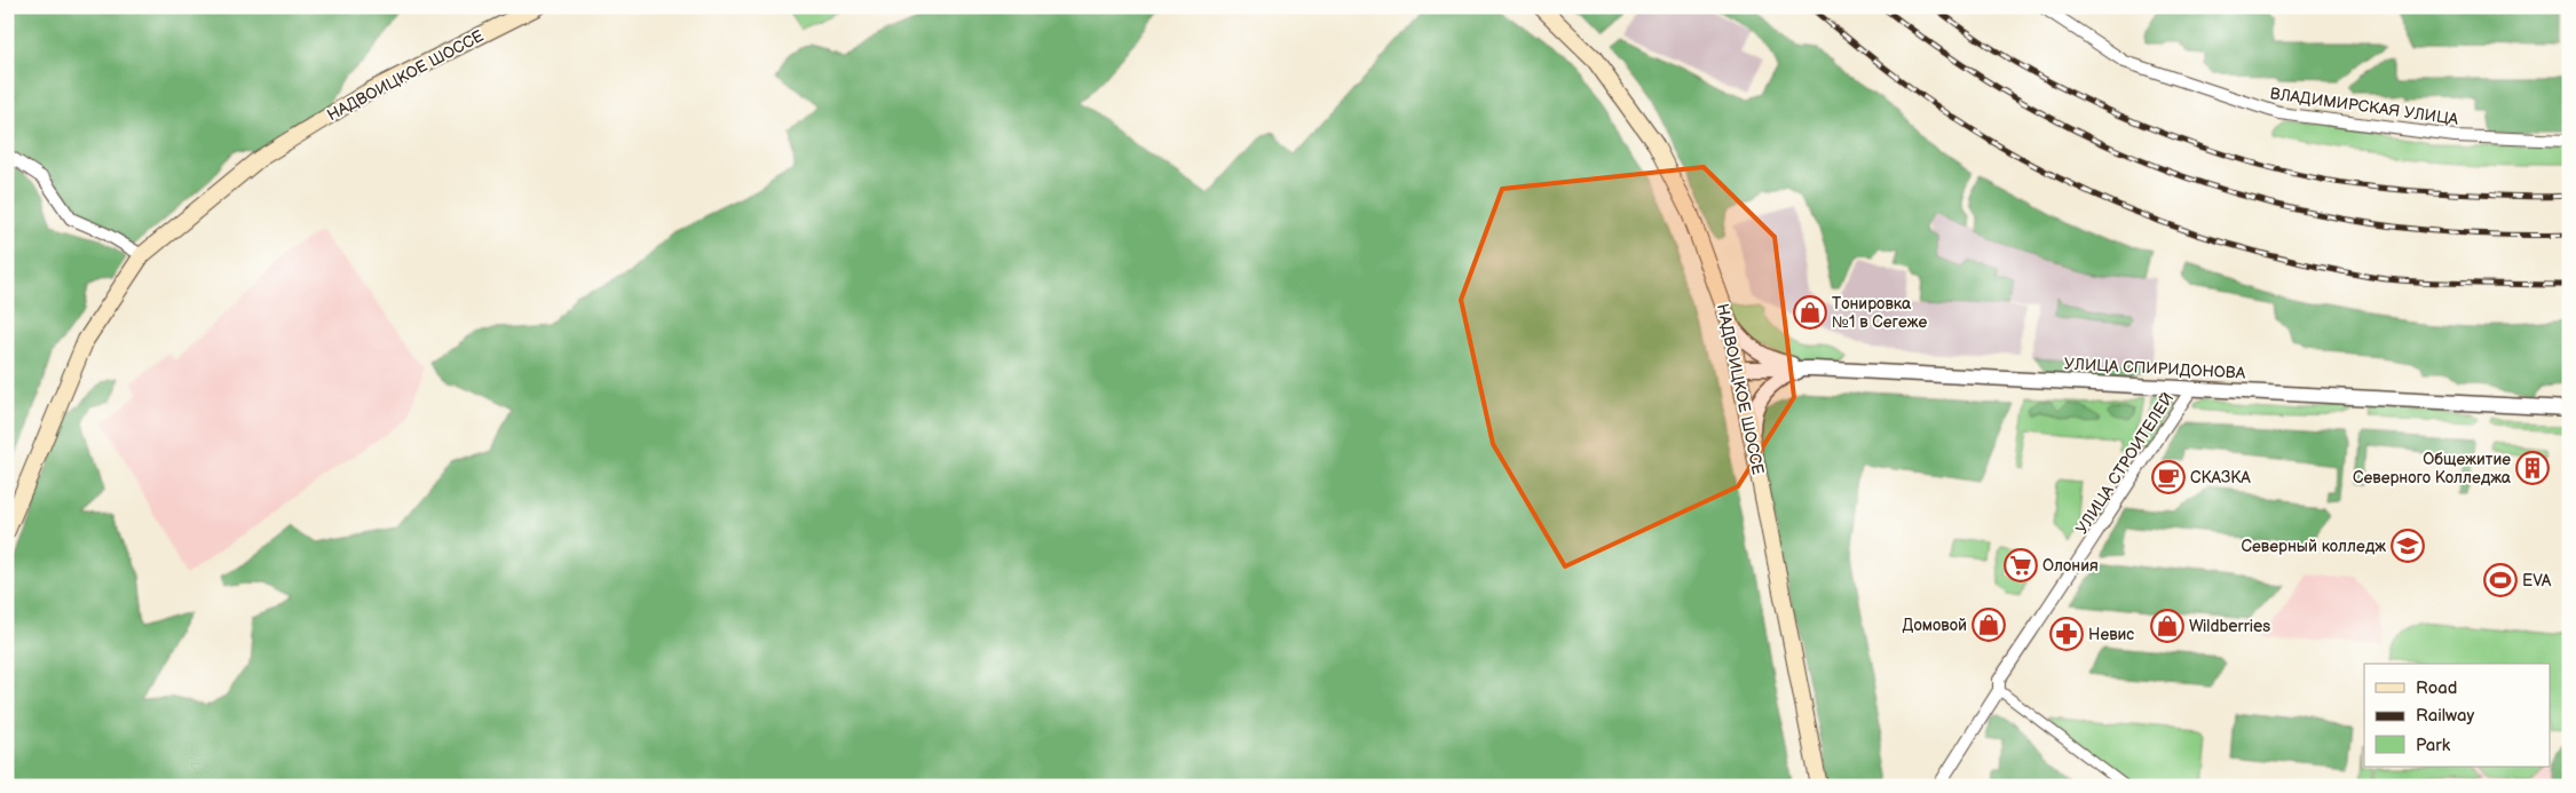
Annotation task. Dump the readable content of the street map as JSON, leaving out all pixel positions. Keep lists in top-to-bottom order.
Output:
{
  "streets": {
    "main road": ["НАДВОИЦКОЕ ШОССЕ"],
    "street": ["ВЛАДИМИРСКАЯ УЛИЦА", "УЛИЦА СПИРИДОНОВА", "УЛИЦА СТРОИТЕЛЕЙ"]
  },
  "crossings": [
    ["НАДВОИЦКОЕ ШОССЕ", "УЛИЦА СПИРИДОНОВА"],
    ["УЛИЦА СПИРИДОНОВА", "УЛИЦА СТРОИТЕЛЕЙ"]
  ],
  "places": {
    "shop": ["Тонировка №1 в Сегеже", "Домовой", "Wildberries"],
    "building": ["Общежитие Северного Колледжа"],
    "cafe": ["СКАЗКА"],
    "school or university": ["Северный колледж"],
    "supermarket": ["Олония"],
    "sports": ["EVA"],
    "pharmacy": ["Невис"]
  },
  "legend": ["Road", "Railway", "Park"]
}
